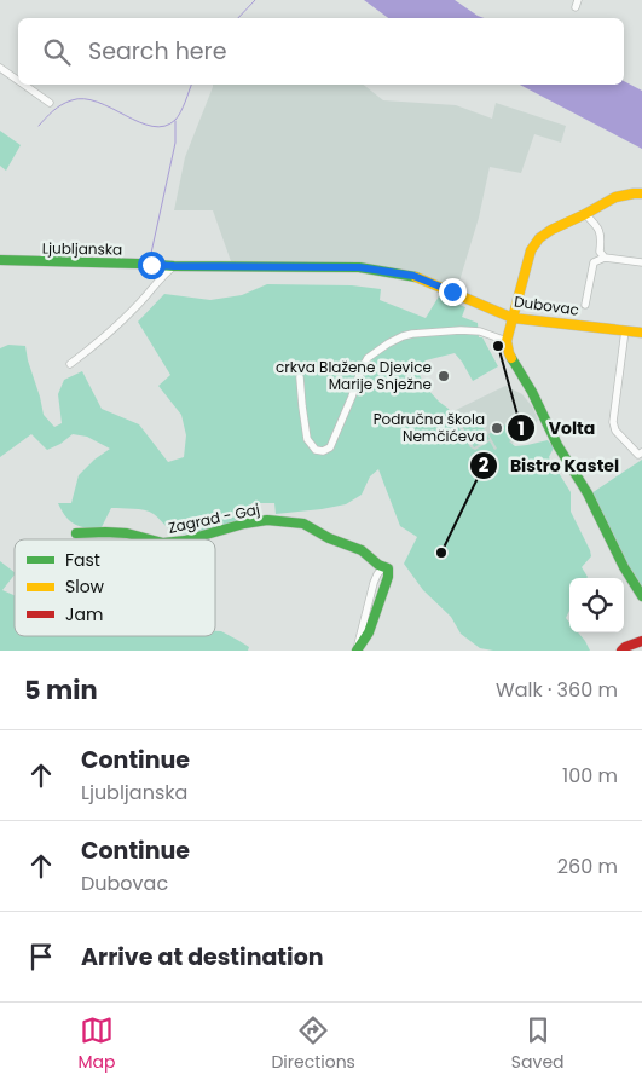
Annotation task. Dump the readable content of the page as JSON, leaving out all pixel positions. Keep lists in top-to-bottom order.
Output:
{
  "streets": {
    "street": ["Ljubljanska", "Dubovac", "Zagrad - Gaj"]
  },
  "crossings": [
    ["Ljubljanska", "Dubovac"]
  ],
  "places": [
    "Volta",
    "crkva Blažene Djevice Marije Snježne",
    "Područna škola Nemčićeva",
    "Bistro Kastel"
  ],
  "legend": ["Fast", "Slow", "Jam"],
  "page": {
    "search": "Search here",
    "heading": ["5 min", "Walk · 360 m"],
    "list": [
      ["Continue", "Ljubljanska", "100 m"],
      ["Continue", "Dubovac", "260 m"],
      "Arrive at destination"
    ],
    "nav": ["Map", "Directions", "Saved"]
  }
}
